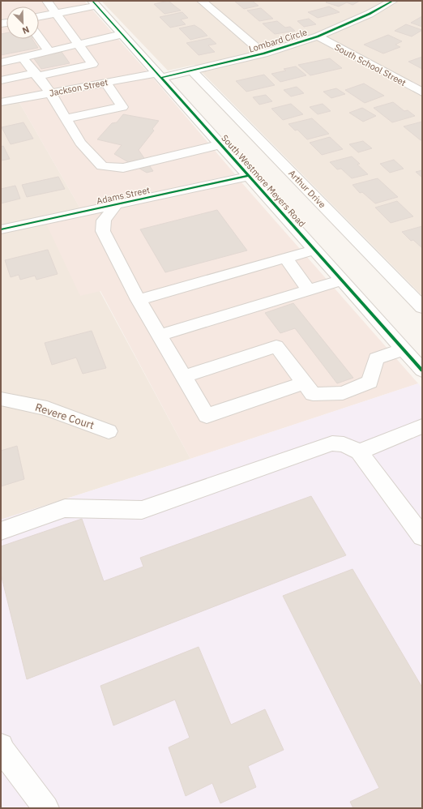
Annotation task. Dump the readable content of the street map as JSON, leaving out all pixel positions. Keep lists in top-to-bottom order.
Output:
{
  "streets": {
    "street": [
      "Lombard Circle",
      "South School Street",
      "Jackson Street",
      "South Westmore Meyers Road",
      "Arthur Drive",
      "Adams Street",
      "Revere Court"
    ]
  },
  "crossings": [
    ["Lombard Circle", "South School Street"],
    ["Lombard Circle", "Jackson Street"],
    ["Lombard Circle", "South Westmore Meyers Road"],
    ["Lombard Circle", "Arthur Drive"],
    ["Jackson Street", "South Westmore Meyers Road"],
    ["South Westmore Meyers Road", "Adams Street"]
  ],
  "north": "bottom right"
}
